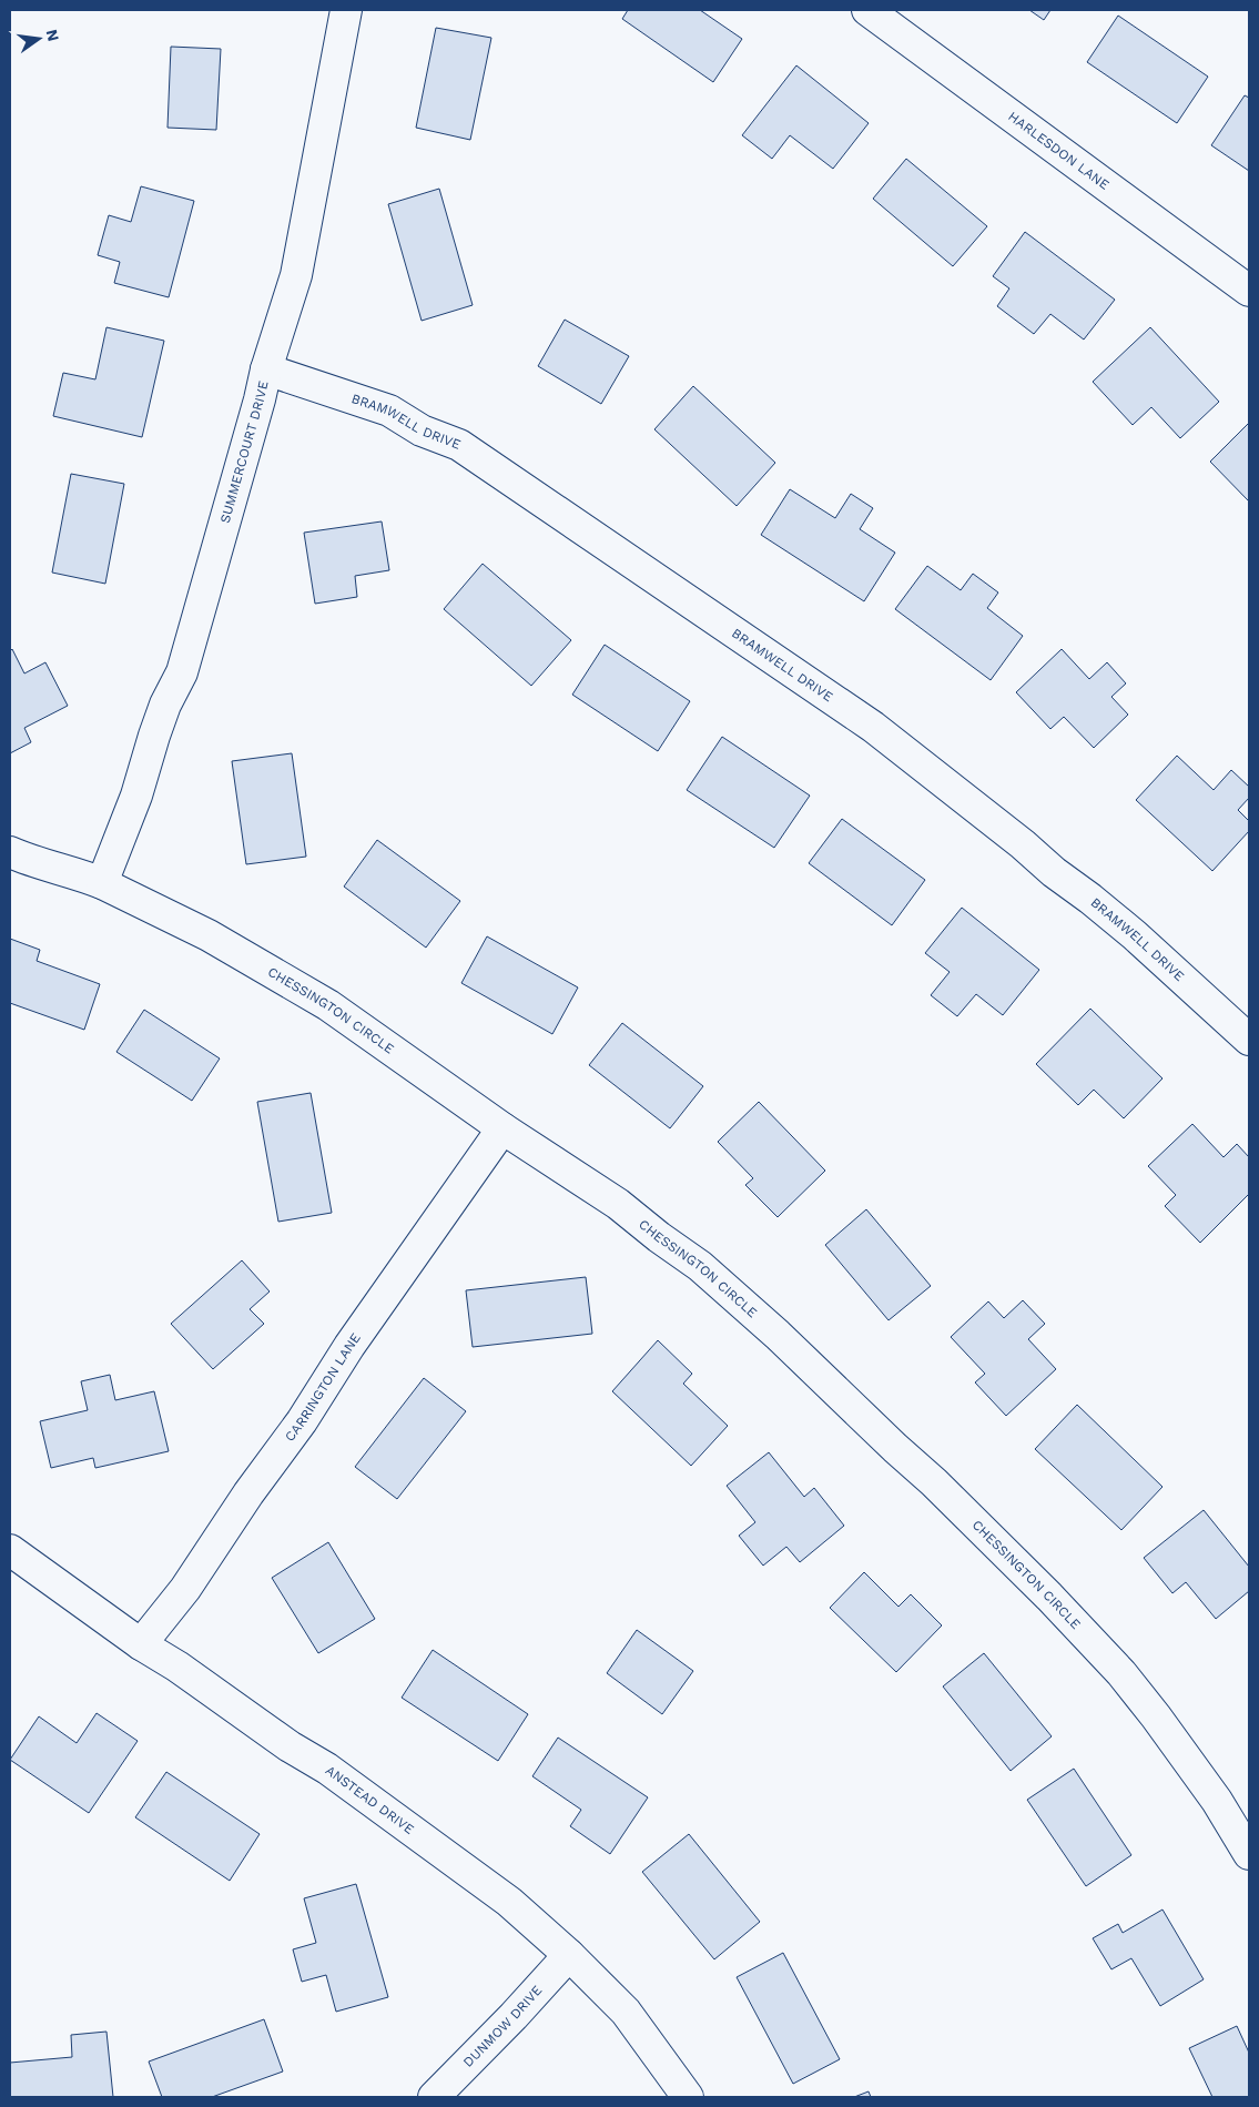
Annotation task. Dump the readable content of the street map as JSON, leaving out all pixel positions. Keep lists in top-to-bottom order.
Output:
{
  "streets": {
    "street": [
      "HARLESDON LANE",
      "BRAMWELL DRIVE",
      "SUMMERCOURT DRIVE",
      "CHESSINGTON CIRCLE",
      "CARRINGTON LANE",
      "ANSTEAD DRIVE",
      "DUNMOW DRIVE"
    ]
  },
  "crossings": [
    ["BRAMWELL DRIVE", "SUMMERCOURT DRIVE"],
    ["SUMMERCOURT DRIVE", "CHESSINGTON CIRCLE"],
    ["CHESSINGTON CIRCLE", "CARRINGTON LANE"],
    ["CARRINGTON LANE", "ANSTEAD DRIVE"],
    ["ANSTEAD DRIVE", "DUNMOW DRIVE"]
  ],
  "north": "right"
}
